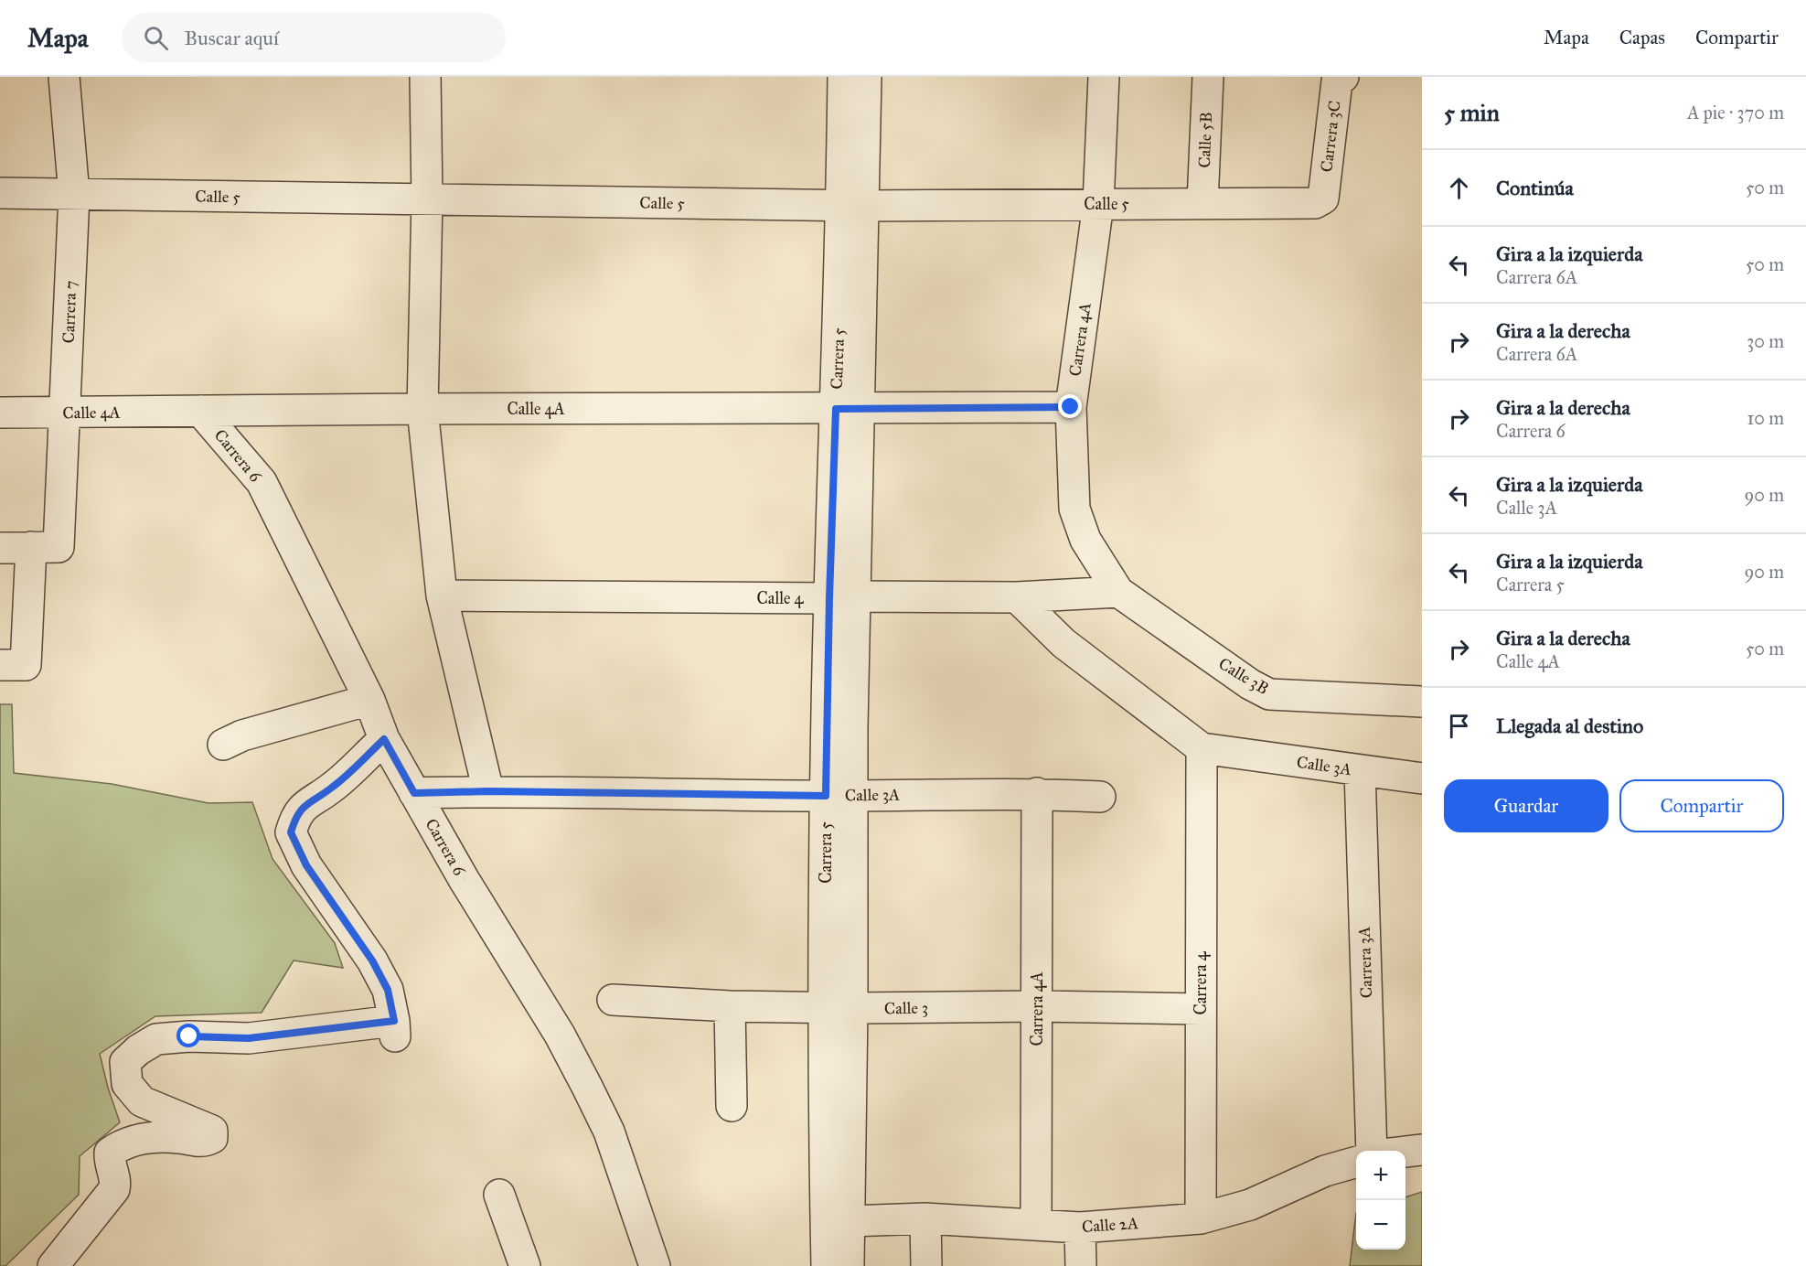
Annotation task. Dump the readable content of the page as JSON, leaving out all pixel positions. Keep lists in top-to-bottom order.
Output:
{
  "streets": {
    "street": [
      "Carrera 3C",
      "Calle 5B",
      "Calle 5",
      "Carrera 7",
      "Carrera 4A",
      "Carrera 5",
      "Calle 4A",
      "Carrera 6",
      "Calle 4",
      "Calle 3B",
      "Calle 3A",
      "Carrera 3A",
      "Carrera 4",
      "Calle 3",
      "Calle 2A"
    ]
  },
  "crossings": [
    ["Carrera 3C", "Calle 5"],
    ["Calle 5B", "Calle 5"],
    ["Calle 5", "Carrera 7"],
    ["Calle 5", "Carrera 4A"],
    ["Calle 5", "Carrera 5"],
    ["Carrera 7", "Calle 4A"],
    ["Carrera 4A", "Calle 4A"],
    ["Carrera 4A", "Calle 4"],
    ["Carrera 4A", "Calle 3B"],
    ["Carrera 4A", "Calle 3A"],
    ["Carrera 4A", "Calle 3"],
    ["Carrera 4A", "Calle 2A"],
    ["Carrera 5", "Calle 4A"],
    ["Carrera 5", "Calle 4"],
    ["Carrera 5", "Calle 3A"],
    ["Carrera 5", "Calle 3"],
    ["Carrera 5", "Calle 2A"],
    ["Calle 4A", "Carrera 6"],
    ["Carrera 6", "Calle 3A"],
    ["Calle 4", "Calle 3B"],
    ["Calle 4", "Calle 3A"],
    ["Calle 3A", "Carrera 3A"],
    ["Calle 3A", "Carrera 4"],
    ["Carrera 4", "Calle 3"],
    ["Carrera 4", "Calle 2A"]
  ],
  "page": {
    "header": "Mapa",
    "search": "Buscar aquí",
    "nav": ["Mapa", "Capas", "Compartir"],
    "heading": ["5 min", "A pie · 370 m"],
    "list": [
      ["Continúa", "50 m"],
      ["Gira a la izquierda", "Carrera 6A", "50 m"],
      ["Gira a la derecha", "Carrera 6A", "30 m"],
      ["Gira a la derecha", "Carrera 6", "10 m"],
      ["Gira a la izquierda", "Calle 3A", "90 m"],
      ["Gira a la izquierda", "Carrera 5", "90 m"],
      ["Gira a la derecha", "Calle 4A", "50 m"],
      "Llegada al destino"
    ],
    "buttons": ["Guardar", "Compartir"],
    "map_buttons": ["+", "−"]
  }
}
